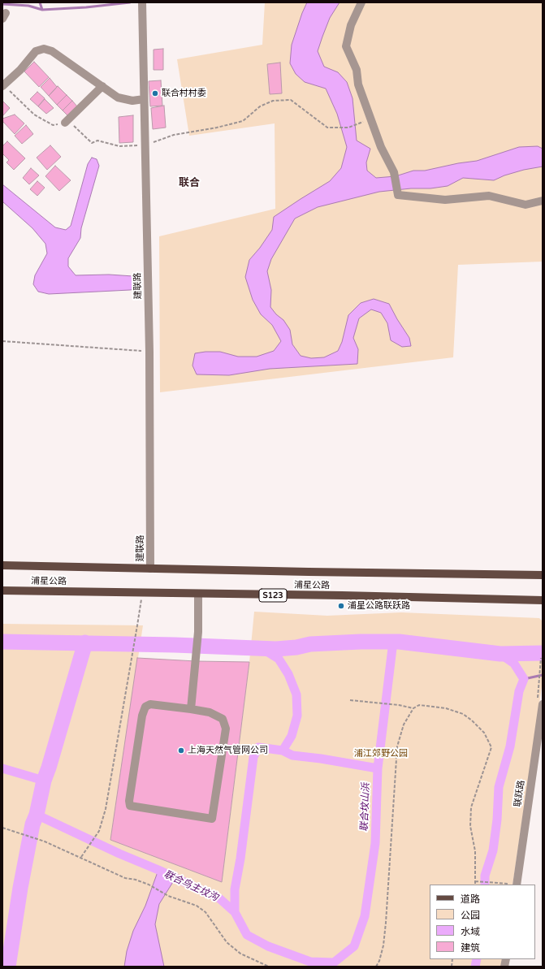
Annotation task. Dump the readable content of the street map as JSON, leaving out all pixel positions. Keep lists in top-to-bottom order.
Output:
{
  "streets": {
    "main road": ["浦星公路", "S123"],
    "street": ["建联路", "联跃路"]
  },
  "crossings": [
    ["建联路", "浦星公路"]
  ],
  "districts": ["联合"],
  "water": ["联合坟山浜", "联合鸟主坟沟"],
  "parks": ["浦江郊野公园"],
  "places": ["联合村村委", "浦星公路联跃路", "上海天然气管网公司"],
  "legend": [
    "道路",
    "公园",
    "水域",
    "建筑"
  ]
}
